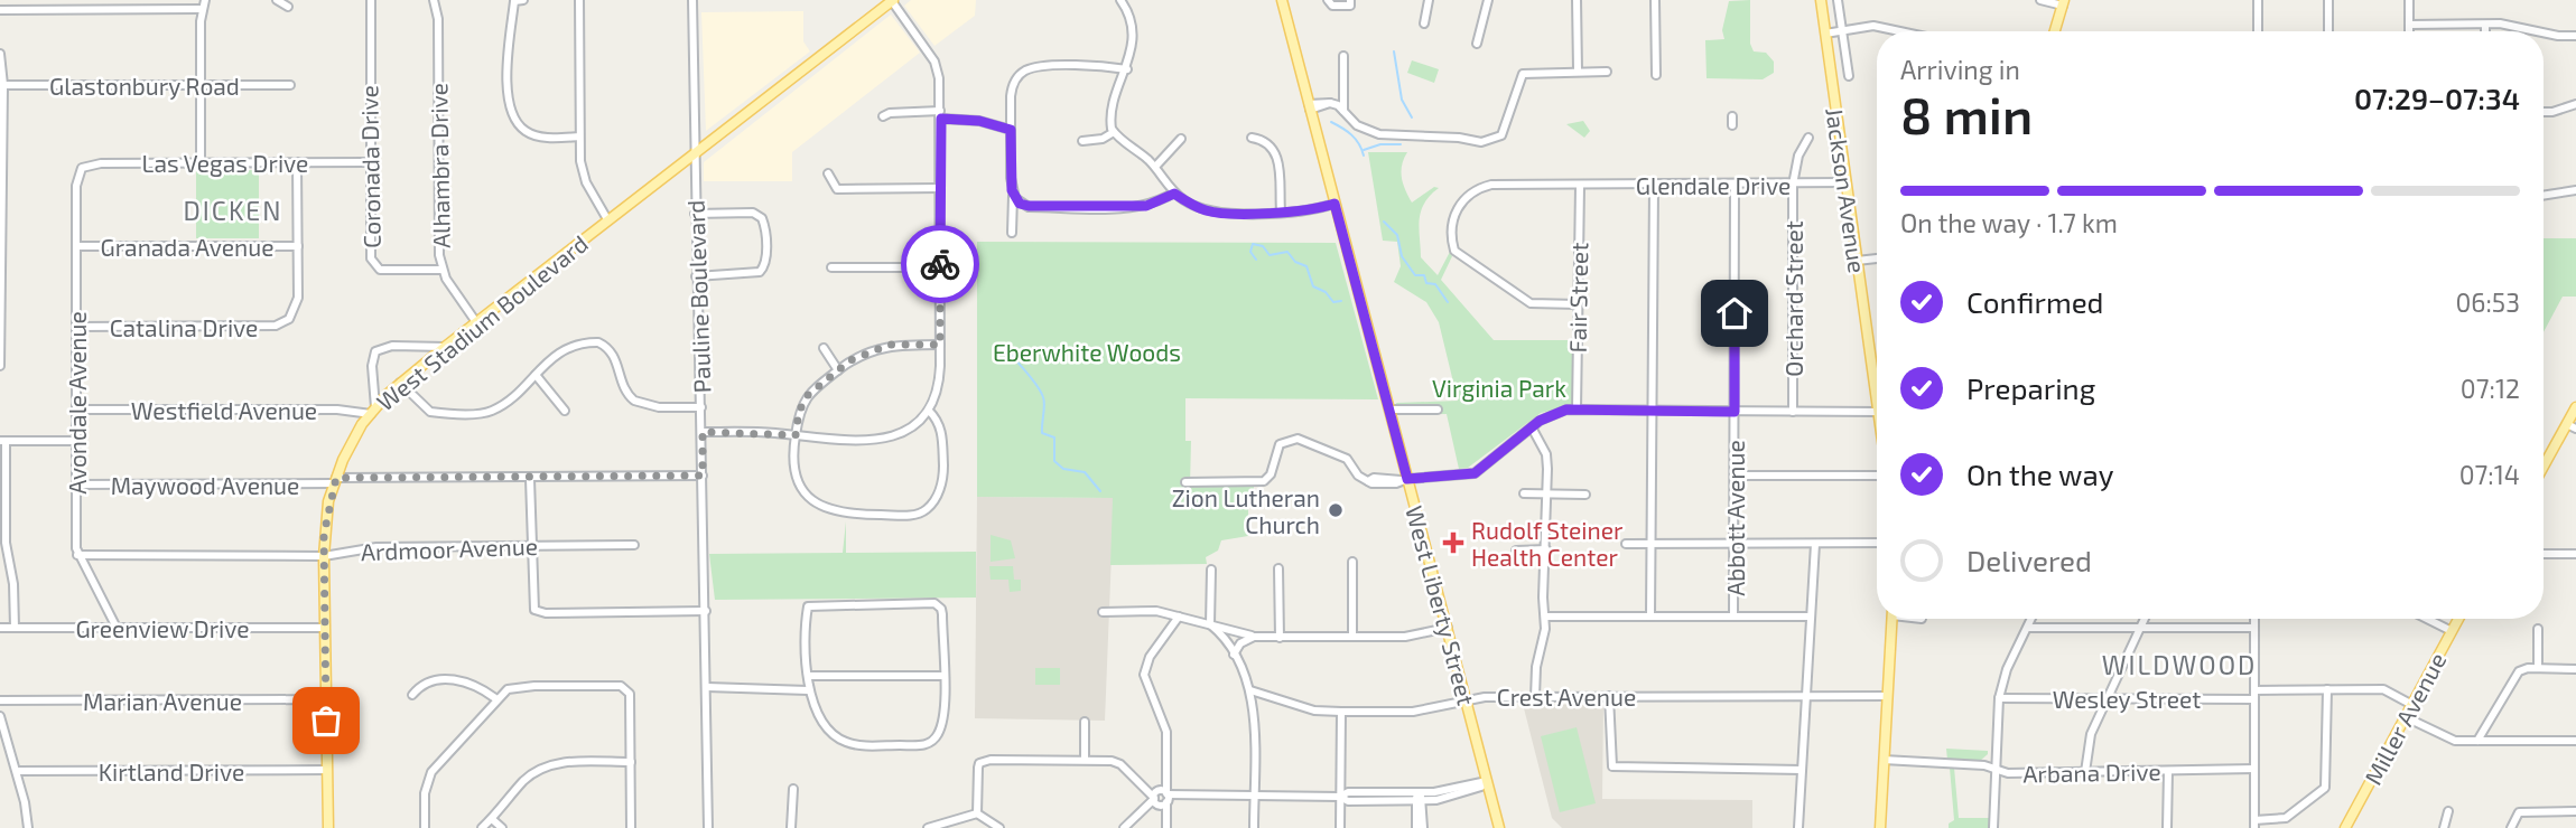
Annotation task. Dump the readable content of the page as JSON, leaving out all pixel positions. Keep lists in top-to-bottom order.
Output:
{
  "streets": {
    "main road": [
      "Jackson Avenue",
      "West Stadium Boulevard",
      "West Liberty Street",
      "Miller Avenue"
    ],
    "street": [
      "Glastonbury Road",
      "Las Vegas Drive",
      "Alhambra Drive",
      "Coronada Drive",
      "Glendale Drive",
      "Granada Avenue",
      "Pauline Boulevard",
      "Fair Street",
      "Orchard Street",
      "Catalina Drive",
      "Avondale Avenue",
      "Westfield Avenue",
      "Maywood Avenue",
      "Abbott Avenue",
      "Ardmoor Avenue",
      "Greenview Drive",
      "Crest Avenue",
      "Wesley Street",
      "Marian Avenue",
      "Kirtland Drive",
      "Arbana Drive"
    ]
  },
  "crossings": [
    ["Las Vegas Drive", "Coronada Drive"],
    ["Las Vegas Drive", "Avondale Avenue"],
    ["Alhambra Drive", "Coronada Drive"],
    ["Alhambra Drive", "West Stadium Boulevard"],
    ["Glendale Drive", "Jackson Avenue"],
    ["Glendale Drive", "Fair Street"],
    ["Glendale Drive", "Orchard Street"],
    ["Glendale Drive", "Abbott Avenue"],
    ["Granada Avenue", "Catalina Drive"],
    ["Granada Avenue", "Avondale Avenue"],
    ["Pauline Boulevard", "West Stadium Boulevard"],
    ["Pauline Boulevard", "Maywood Avenue"],
    ["West Stadium Boulevard", "Westfield Avenue"],
    ["West Stadium Boulevard", "Maywood Avenue"],
    ["West Stadium Boulevard", "Ardmoor Avenue"],
    ["West Stadium Boulevard", "Greenview Drive"],
    ["West Stadium Boulevard", "Marian Avenue"],
    ["West Stadium Boulevard", "Kirtland Drive"],
    ["Catalina Drive", "Avondale Avenue"],
    ["Avondale Avenue", "Westfield Avenue"],
    ["Avondale Avenue", "Maywood Avenue"],
    ["Avondale Avenue", "Ardmoor Avenue"],
    ["West Liberty Street", "Crest Avenue"],
    ["Wesley Street", "Miller Avenue"]
  ],
  "districts": ["DICKEN", "WILDWOOD"],
  "parks": ["Eberwhite Woods", "Virginia Park"],
  "places": {
    "other": ["Zion Lutheran Church"],
    "health": ["Rudolf Steiner Health Center"]
  },
  "page": {
    "heading": ["8 min", "Arriving in", "07:29–07:34"],
    "bar": "On the way · 1.7 km",
    "list": [
      ["Confirmed", "06:53"],
      ["Preparing", "07:12"],
      ["On the way", "07:14"],
      "Delivered"
    ]
  }
}
